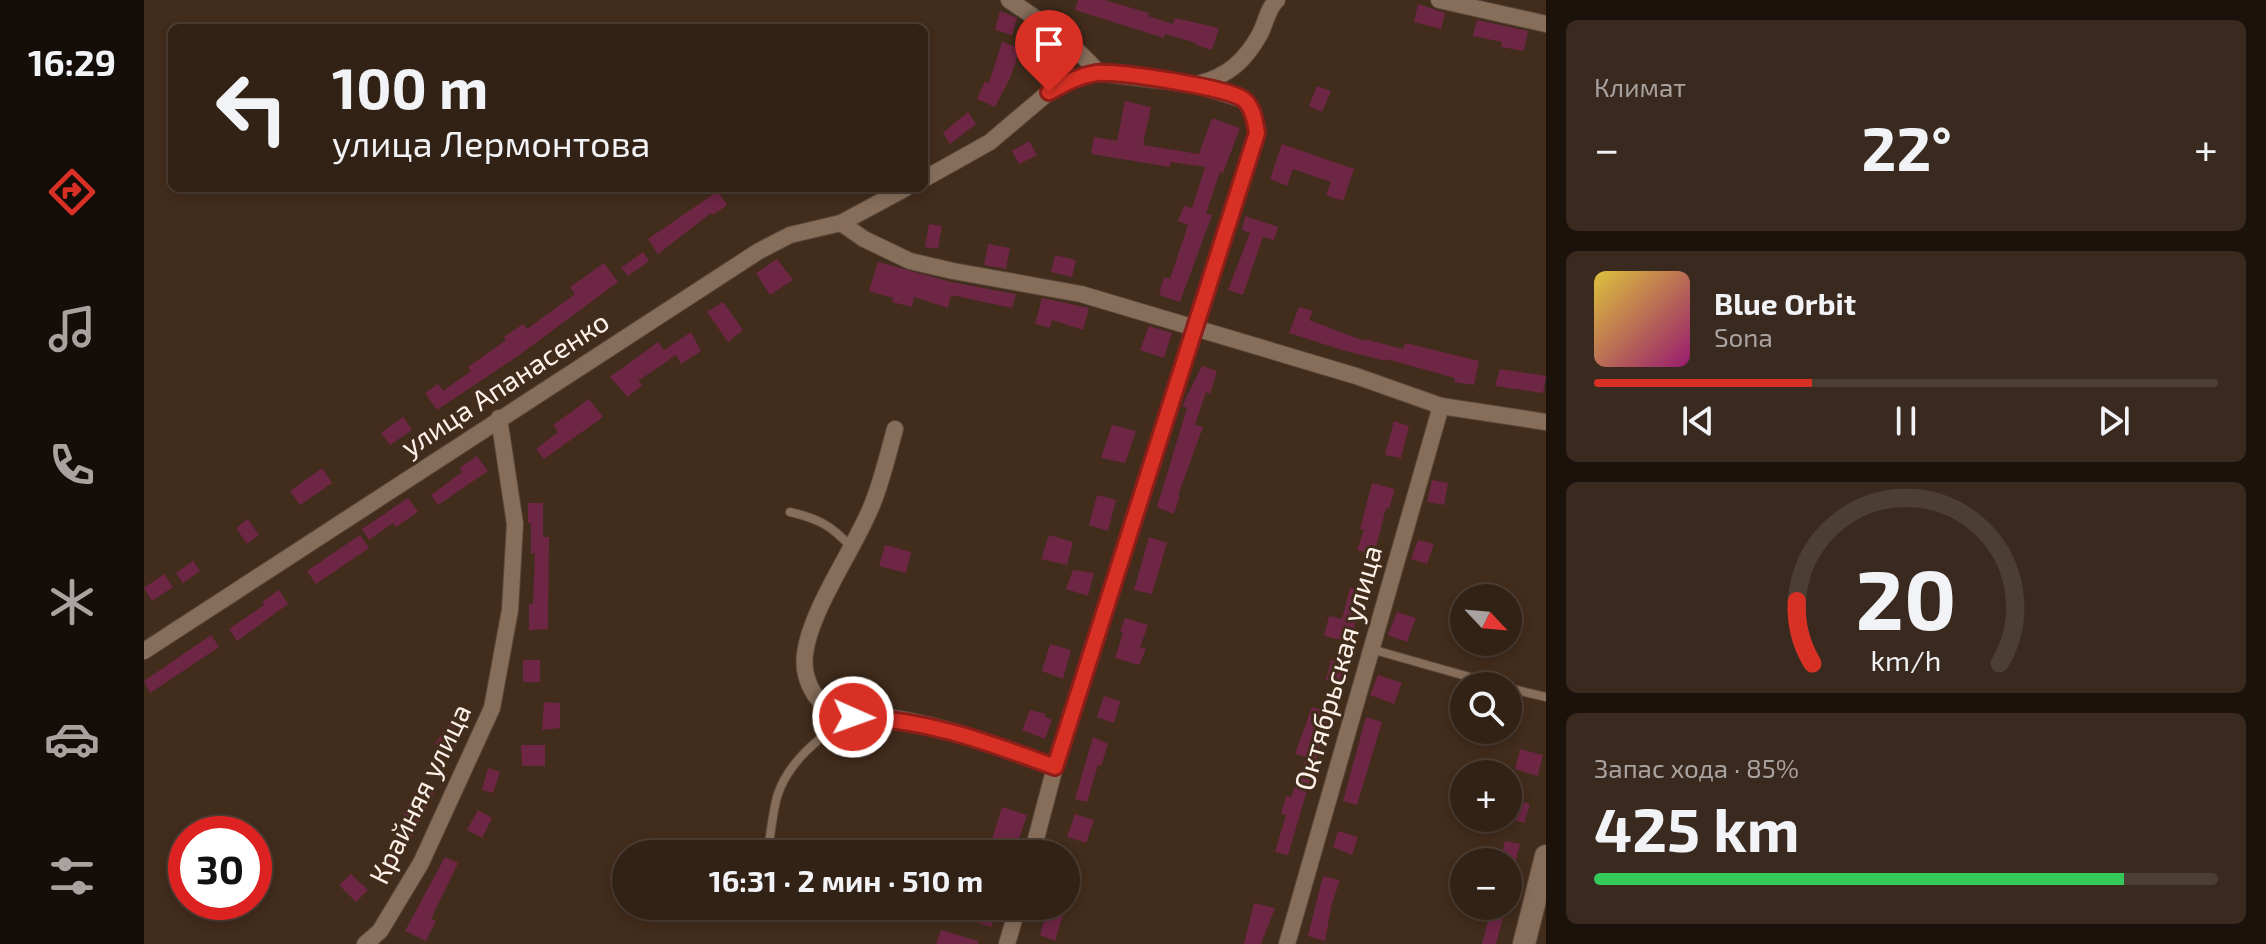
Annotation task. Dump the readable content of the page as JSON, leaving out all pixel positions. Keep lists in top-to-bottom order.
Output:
{
  "streets": {
    "street": ["улица Апанасенко", "Октябрьская улица", "Крайняя улица"]
  },
  "crossings": [
    ["улица Апанасенко", "Крайняя улица"]
  ],
  "north": "bottom right",
  "page": {
    "tabs": "16:29",
    "tile": [
      "Климат",
      ["Запас хода · 85%", "425 km"]
    ],
    "turn": ["100 m", "улица Лермонтова"],
    "heat": ["−", "22°", "+"],
    "song": ["Blue Orbit", "Sona"],
    "map_buttons": ["+", "−"],
    "limit": "30",
    "trip": "16:31 · 2 мин · 510 m",
    "gauge": ["20", "km/h"]
  }
}
